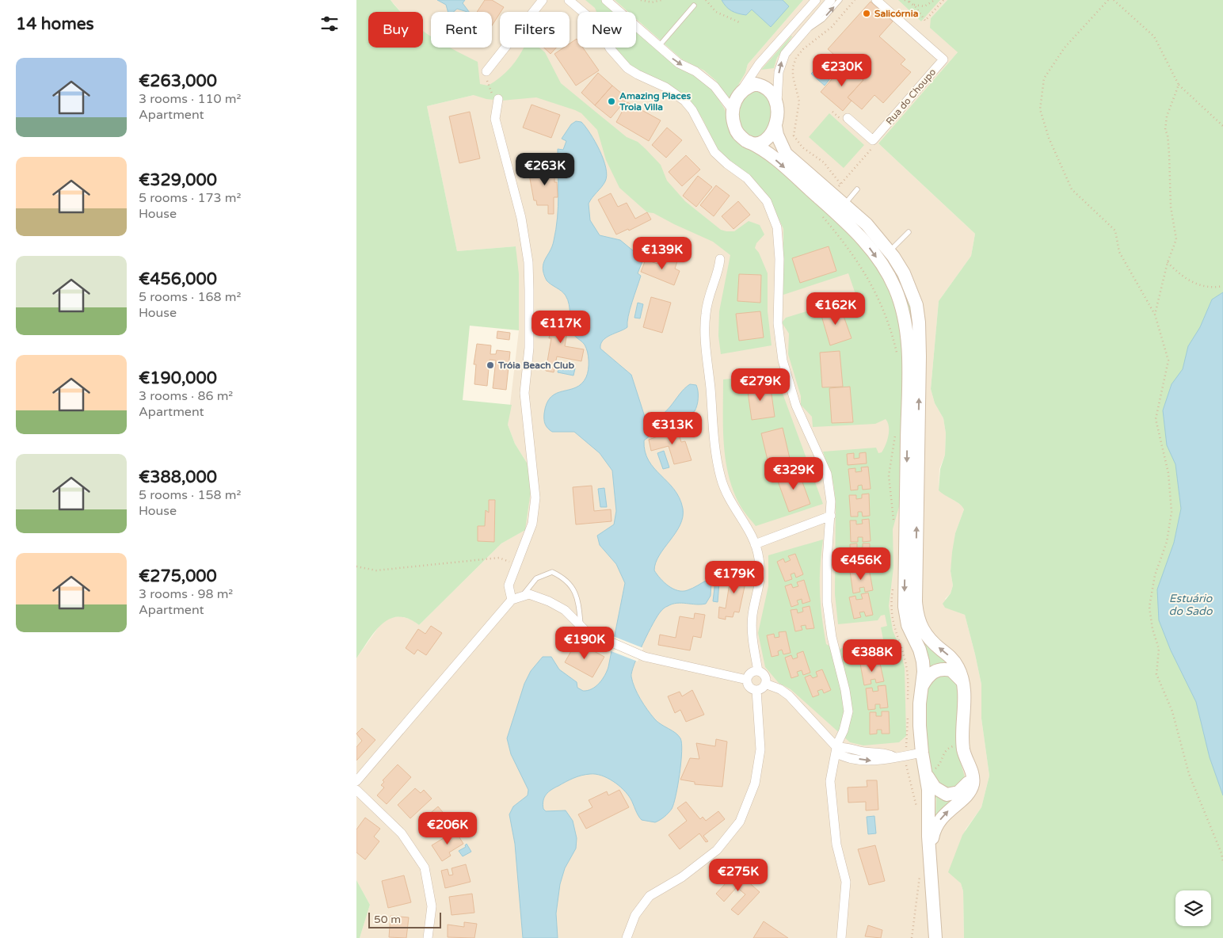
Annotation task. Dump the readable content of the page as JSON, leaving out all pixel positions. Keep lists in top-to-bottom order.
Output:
{
  "streets": {
    "street": ["Rua do Choupo"]
  },
  "water": ["Estuário do Sado"],
  "places": ["Salicórnia", "Amazing Places Troia Villa", "Tróia Beach Club"],
  "scale_bar": "50 m",
  "page": {
    "heading": "14 homes",
    "chip": [
      "Buy",
      "Rent",
      "Filters",
      "New"
    ],
    "list": [
      {
        "name": "€263,000",
        "note": "3 rooms · 110 m² · Apartment"
      },
      {
        "name": "€329,000",
        "note": "5 rooms · 173 m² · House"
      },
      {
        "name": "€456,000",
        "note": "5 rooms · 168 m² · House"
      },
      {
        "name": "€190,000",
        "note": "3 rooms · 86 m² · Apartment"
      },
      {
        "name": "€388,000",
        "note": "5 rooms · 158 m² · House"
      },
      {
        "name": "€275,000",
        "note": "3 rooms · 98 m² · Apartment"
      }
    ],
    "price": [
      "€230K",
      "€263K",
      "€139K",
      "€162K",
      "€117K",
      "€279K",
      "€313K",
      "€329K",
      "€456K",
      "€179K",
      "€190K",
      "€388K",
      "€206K",
      "€275K"
    ],
    "scale": "50 m"
  }
}
